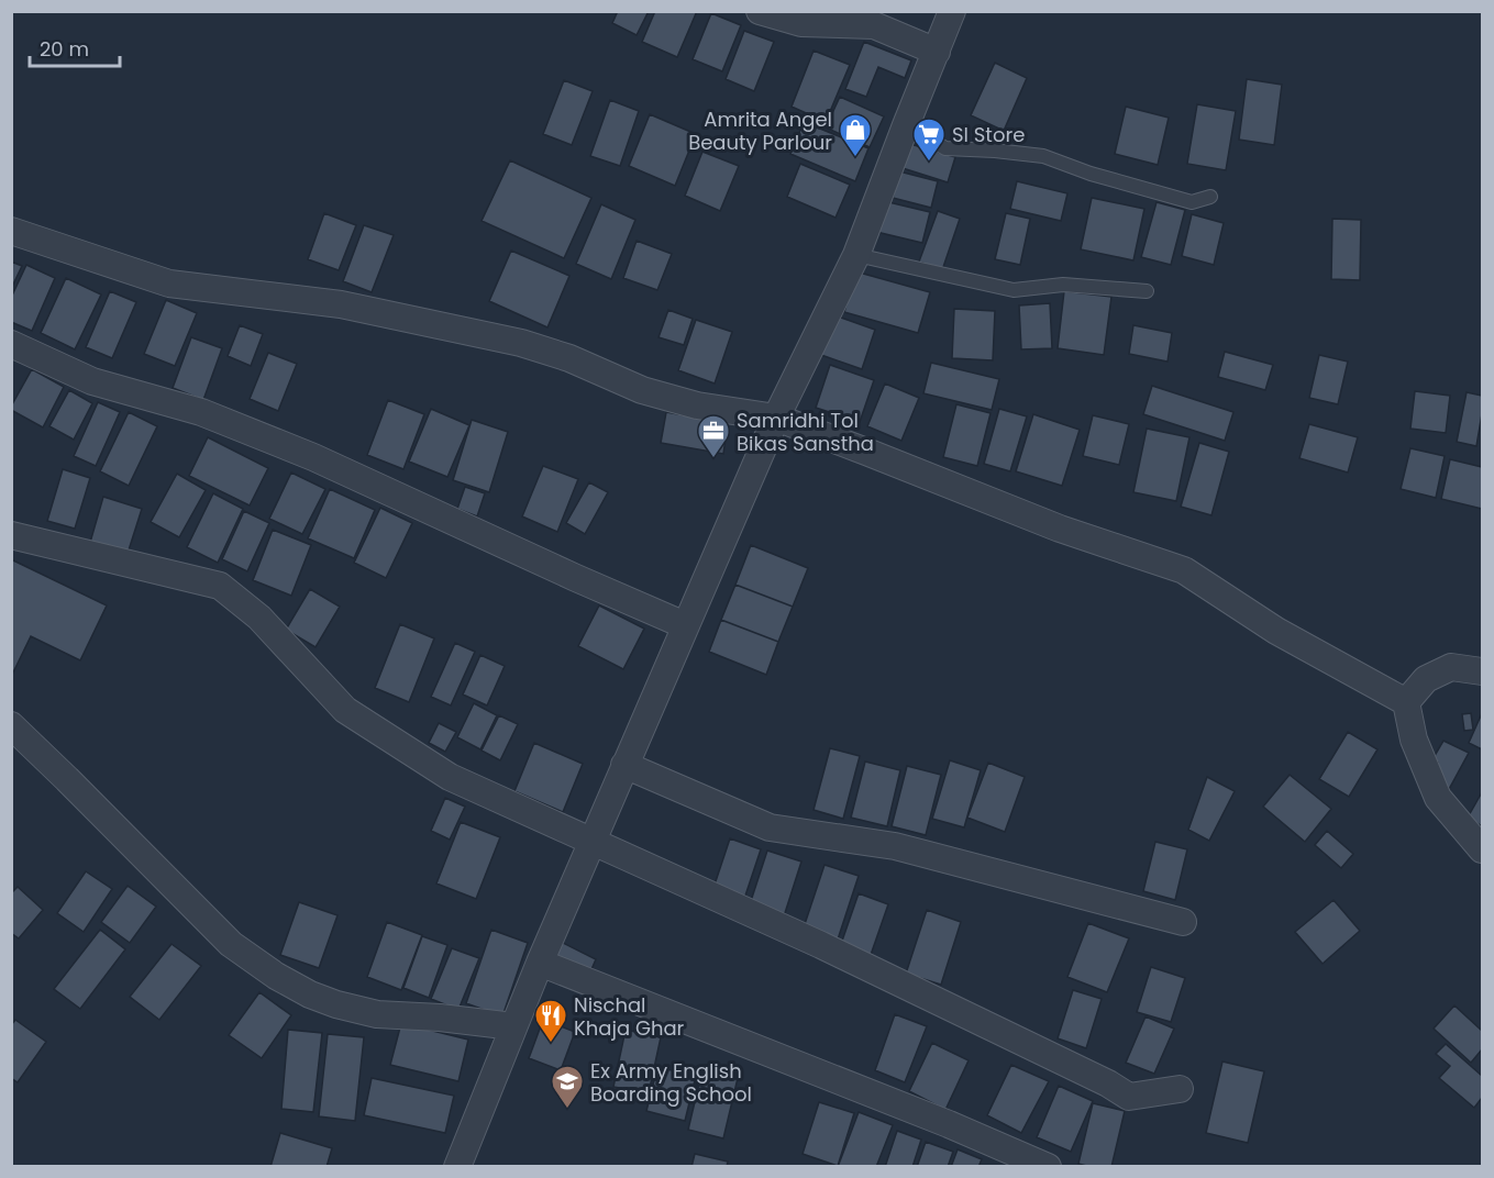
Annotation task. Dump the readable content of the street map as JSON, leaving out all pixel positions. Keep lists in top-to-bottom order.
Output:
{
  "places": {
    "shop": ["Amrita Angel Beauty Parlour"],
    "supermarket": ["SI Store"],
    "office": ["Samridhi Tol Bikas Sanstha"],
    "restaurant": ["Nischal Khaja Ghar"],
    "school or university": ["Ex Army English Boarding School"]
  },
  "scale_bar": "20 m"
}
